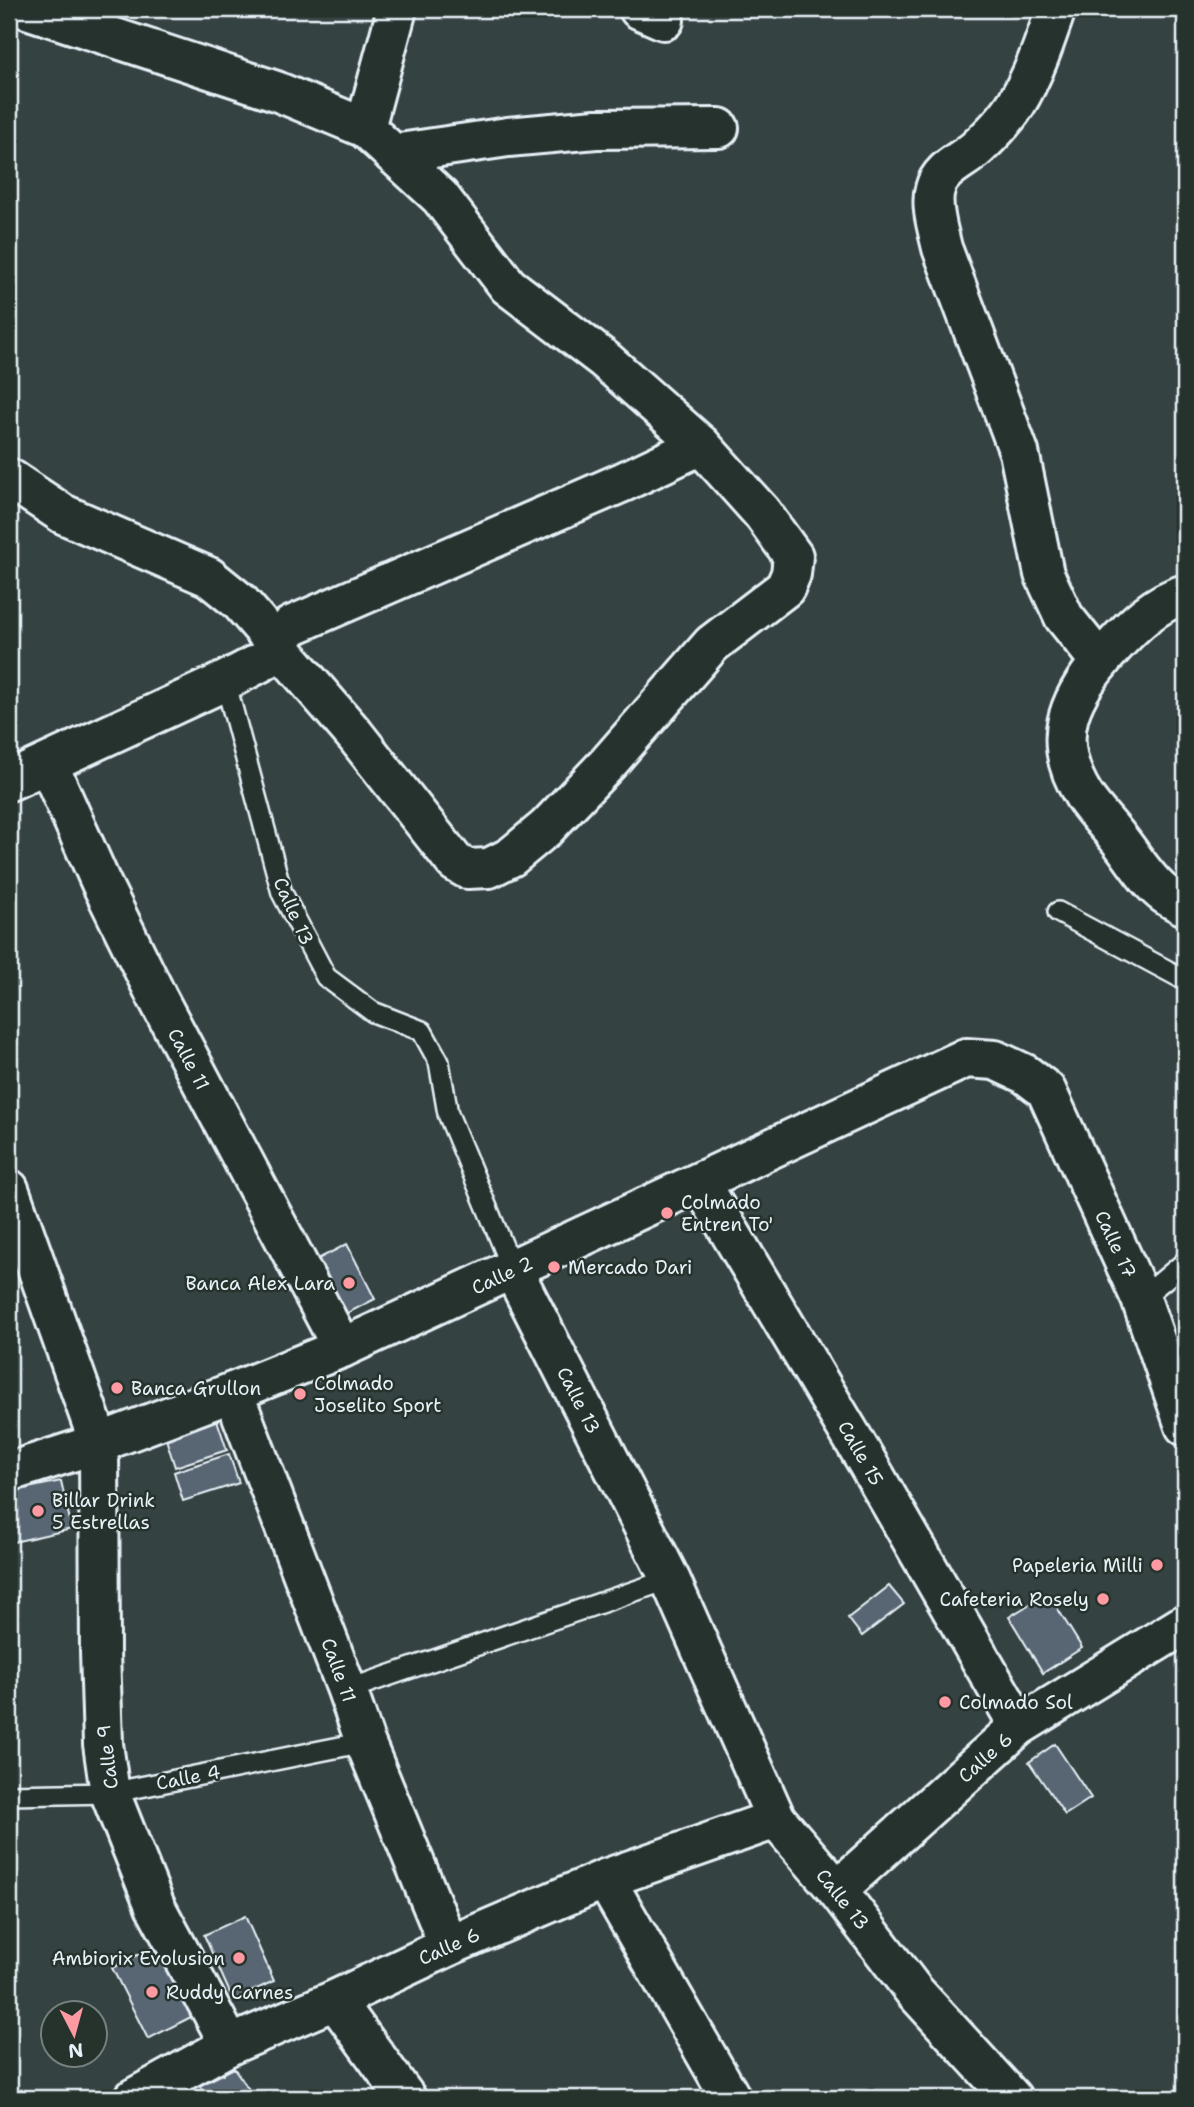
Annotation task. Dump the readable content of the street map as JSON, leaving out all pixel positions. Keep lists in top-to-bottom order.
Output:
{
  "streets": {
    "street": [
      "Calle 13",
      "Calle 11",
      "Calle 17",
      "Calle 2",
      "Calle 15",
      "Calle 9",
      "Calle 6"
    ],
    "lane": ["Calle 4"]
  },
  "crossings": [
    ["Calle 13", "Calle 2"],
    ["Calle 13", "Calle 6"],
    ["Calle 11", "Calle 2"],
    ["Calle 11", "Calle 6"],
    ["Calle 11", "Calle 4"],
    ["Calle 17", "Calle 2"],
    ["Calle 2", "Calle 15"],
    ["Calle 2", "Calle 9"],
    ["Calle 15", "Calle 6"],
    ["Calle 9", "Calle 6"],
    ["Calle 9", "Calle 4"]
  ],
  "places": [
    "Colmado Entren To'",
    "Mercado Dari",
    "Banca Alex Lara",
    "Banca Grullon",
    "Colmado Joselito Sport",
    "Billar Drink 5 Estrellas",
    "Papeleria Milli",
    "Cafeteria Rosely",
    "Colmado Sol",
    "Ambiorix Evolusion",
    "Ruddy Carnes"
  ],
  "north": "bottom"
}
